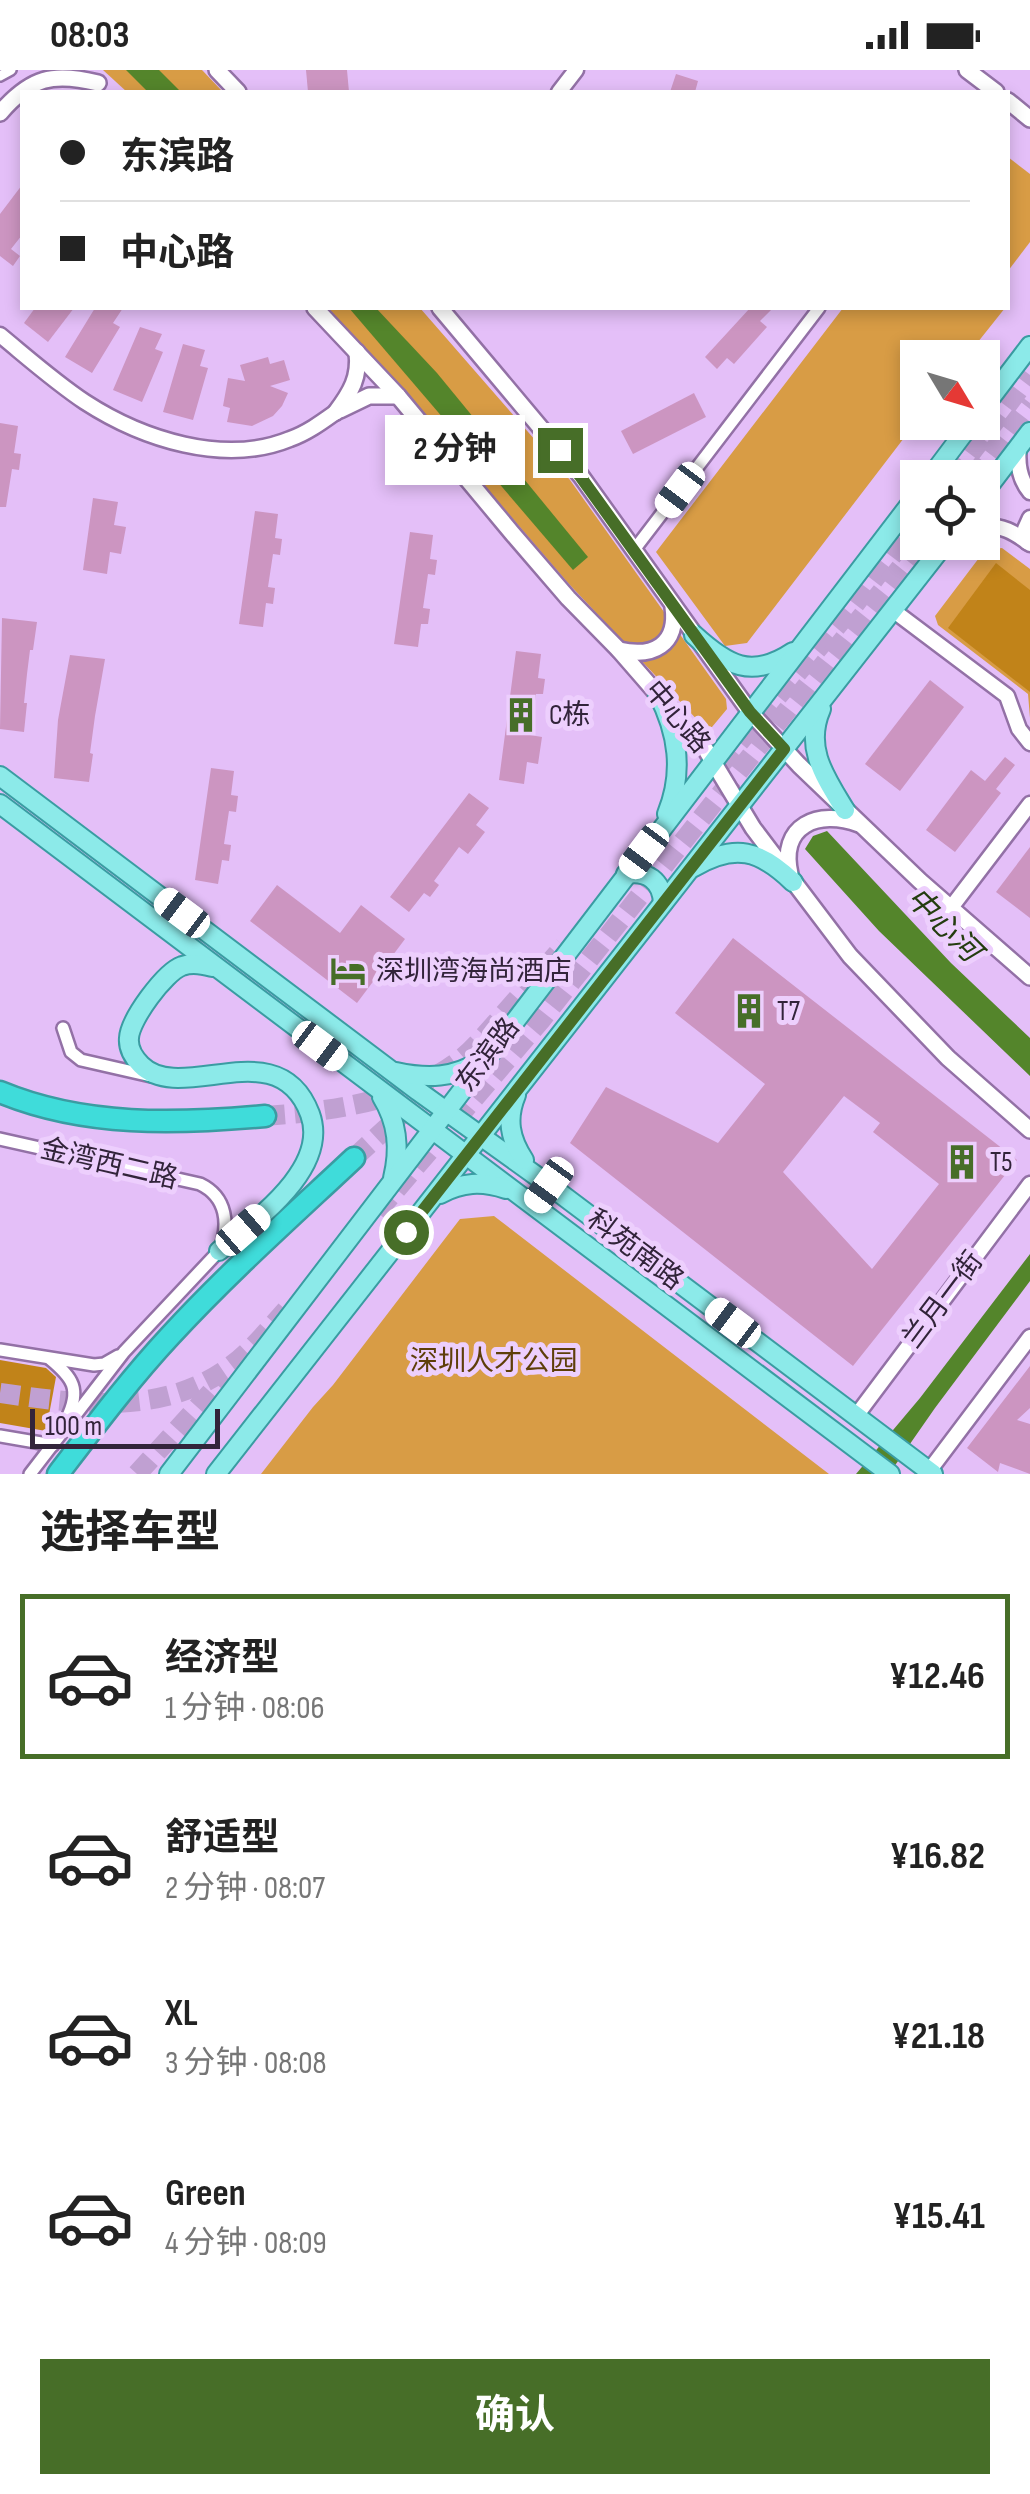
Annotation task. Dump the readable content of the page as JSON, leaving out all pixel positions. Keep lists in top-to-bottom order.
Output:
{
  "streets": {
    "main road": ["中心路", "东滨路", "科苑南路"],
    "street": ["金湾西二路", "兰月一街"]
  },
  "crossings": [
    ["中心路", "东滨路"],
    ["东滨路", "科苑南路"],
    ["科苑南路", "兰月一街"]
  ],
  "water": ["中心河"],
  "parks": ["深圳人才公园"],
  "places": {
    "building": ["C栋", "T7", "T5"],
    "hotel": ["深圳湾海尚酒店"]
  },
  "scale_bar": "100 m",
  "north": "bottom right",
  "page": {
    "status": "08:03",
    "banner": ["东滨路", "中心路"],
    "bubble": "2 分钟",
    "scale": "100 m",
    "heading": "选择车型",
    "list": [
      {
        "name": "经济型",
        "note": "1 分钟 · 08:06",
        "value": "¥12.46"
      },
      {
        "name": "舒适型",
        "note": "2 分钟 · 08:07",
        "value": "¥16.82"
      },
      {
        "name": "XL",
        "note": "3 分钟 · 08:08",
        "value": "¥21.18"
      },
      {
        "name": "Green",
        "note": "4 分钟 · 08:09",
        "value": "¥15.41"
      }
    ],
    "buttons": "确认"
  }
}
